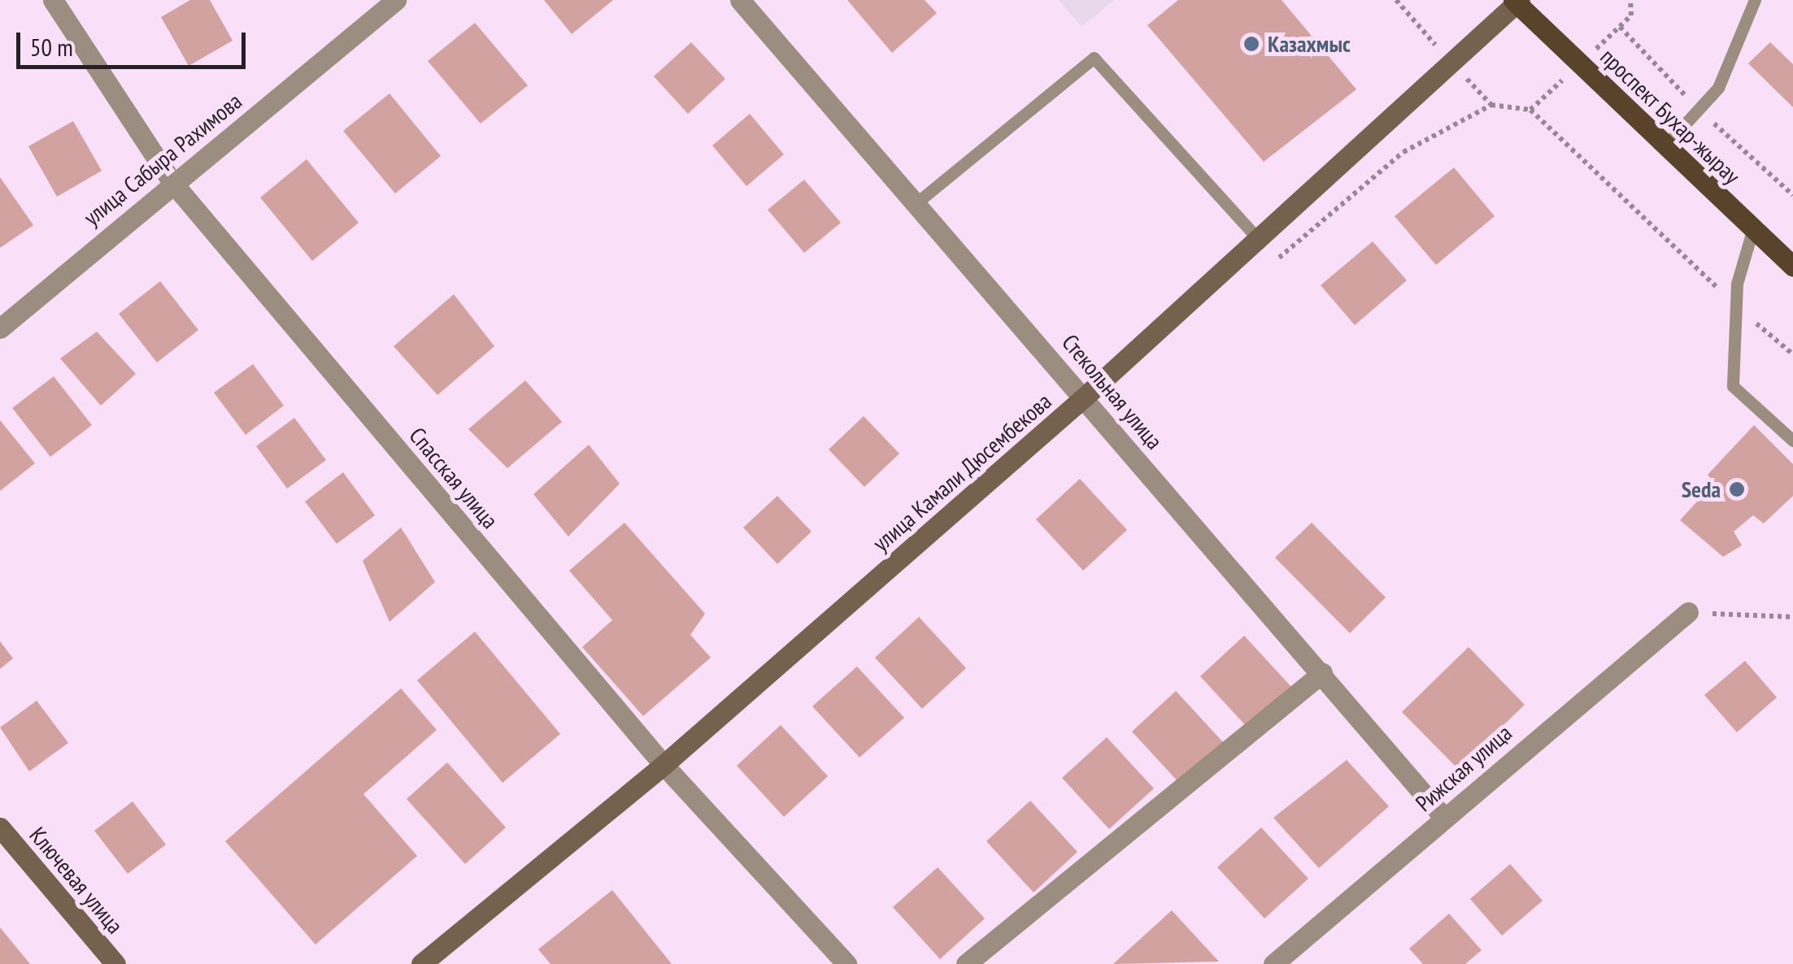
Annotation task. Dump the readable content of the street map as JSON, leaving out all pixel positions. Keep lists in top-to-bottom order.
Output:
{
  "streets": {
    "main road": ["проспект Бухар-жырау", "улица Камали Дюсембекова", "Ключевая улица"],
    "street": [
      "улица Сабыра Рахимова",
      "Стекольная улица",
      "Спасская улица",
      "Рижская улица"
    ]
  },
  "crossings": [
    ["проспект Бухар-жырау", "улица Камали Дюсембекова"],
    ["улица Сабыра Рахимова", "Спасская улица"],
    ["Стекольная улица", "улица Камали Дюсембекова"],
    ["Стекольная улица", "Рижская улица"],
    ["улица Камали Дюсембекова", "Спасская улица"]
  ],
  "places": ["Казахмыс", "Seda"],
  "scale_bar": "50 m"
}
